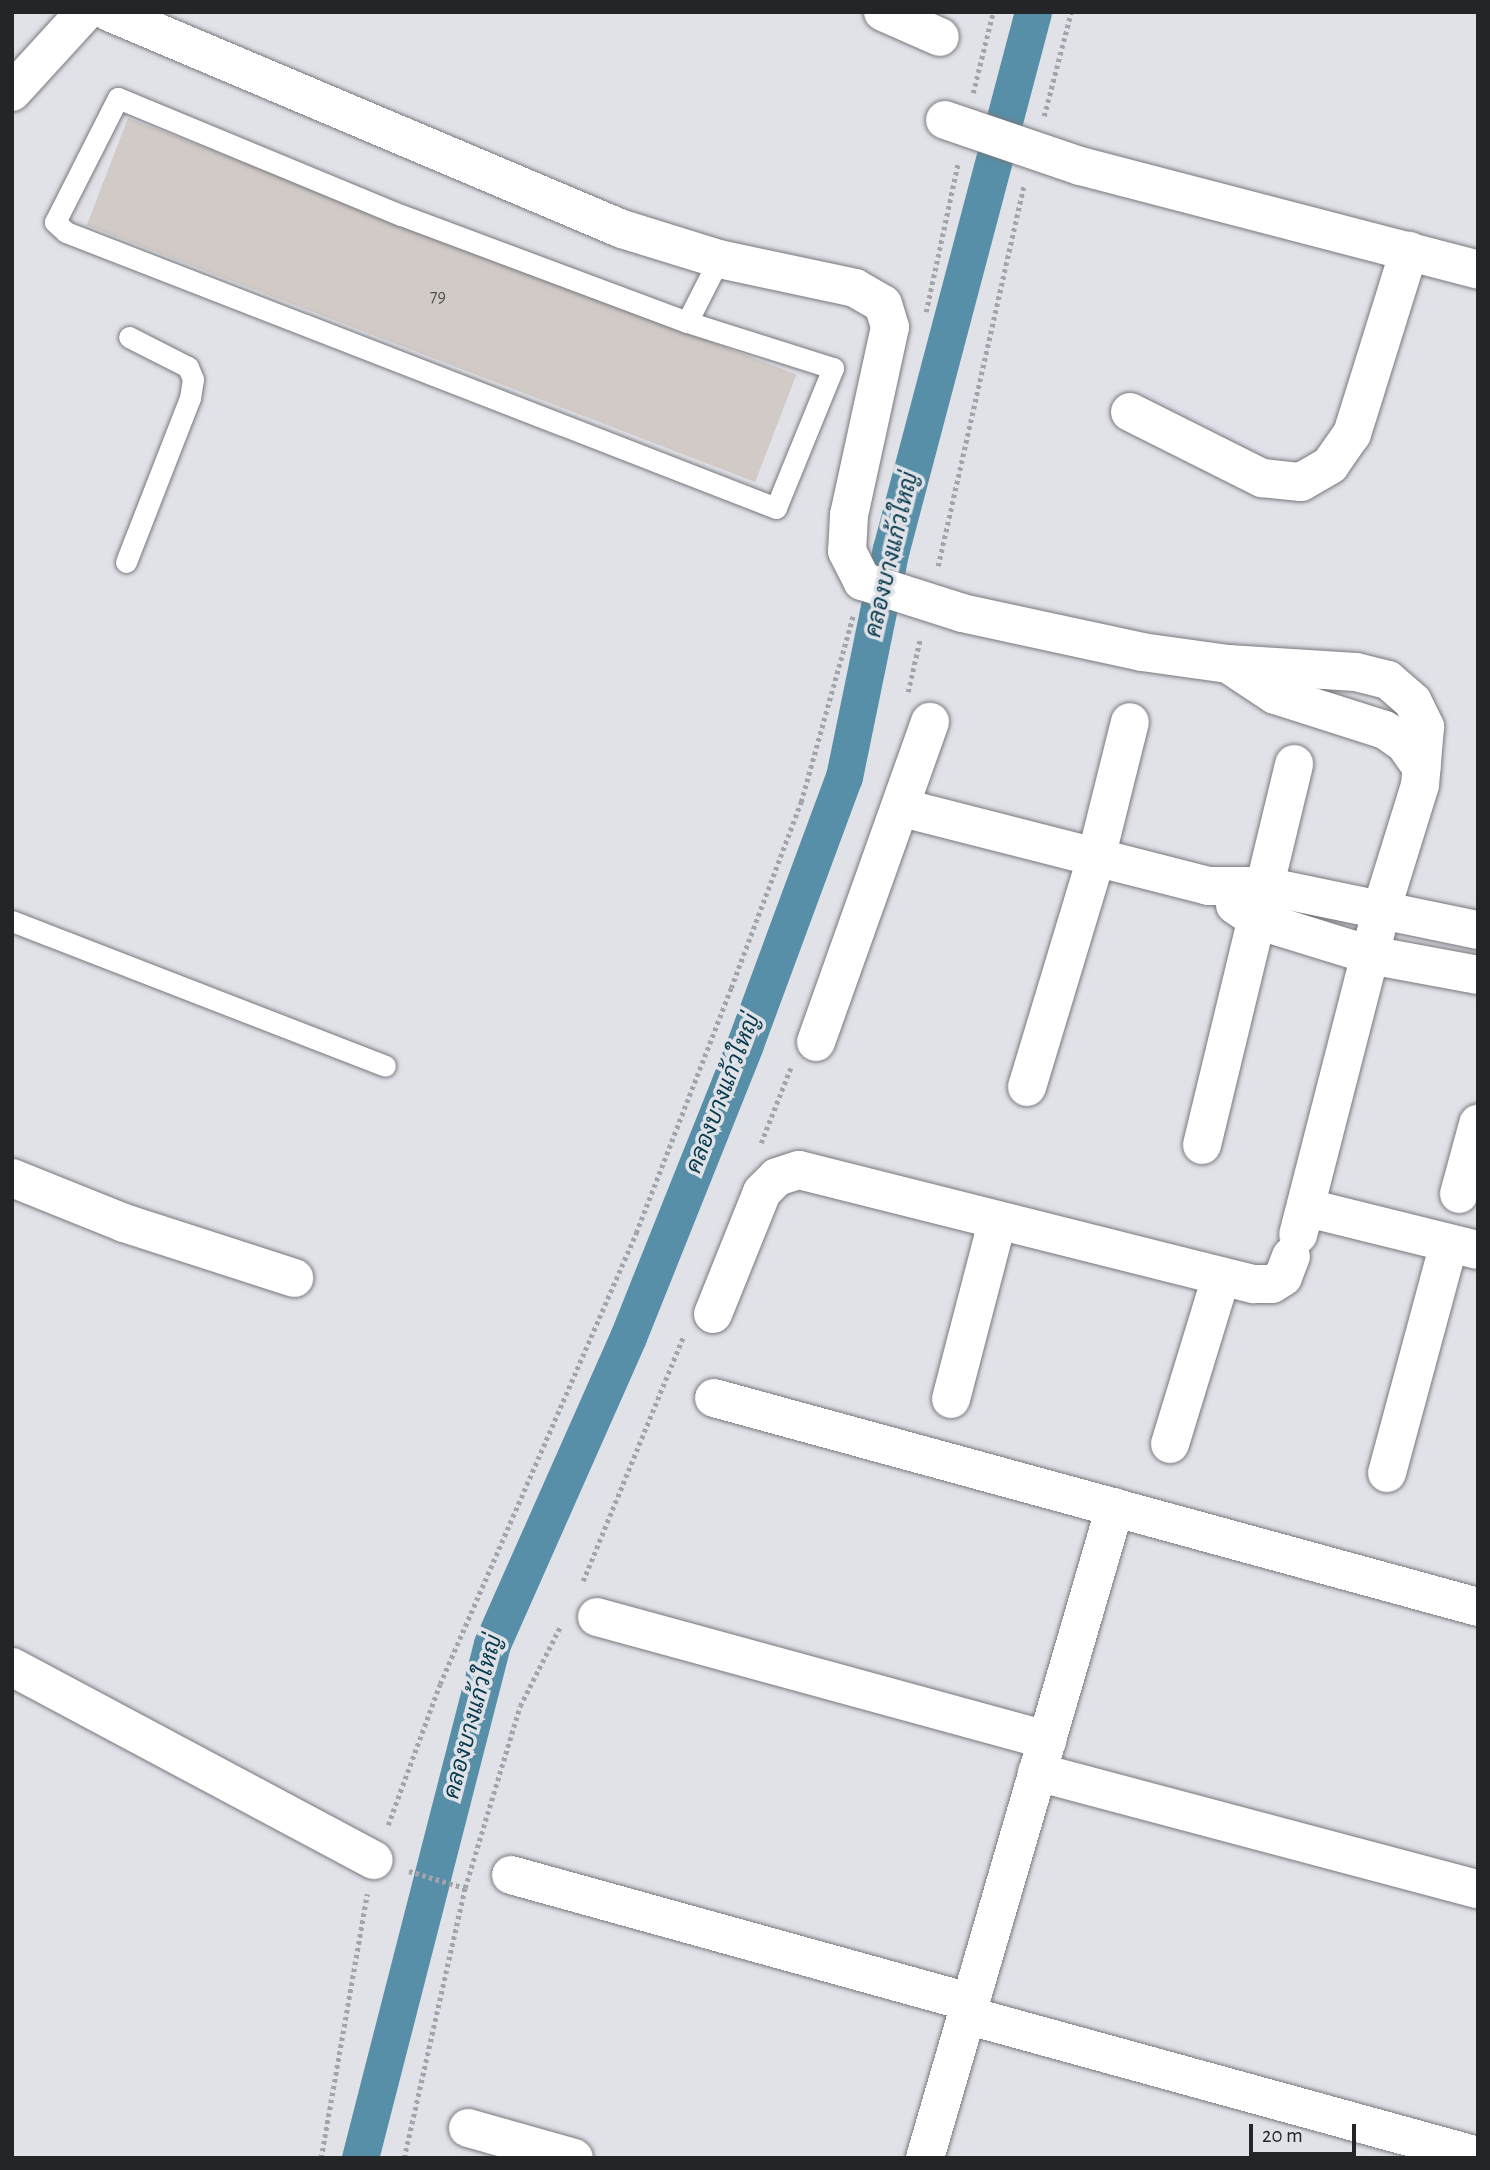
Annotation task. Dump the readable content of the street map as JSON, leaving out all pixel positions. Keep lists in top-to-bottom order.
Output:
{
  "water": ["คลองบางแก้วใหญ่"],
  "house_numbers": ["79"],
  "scale_bar": "20 m"
}
